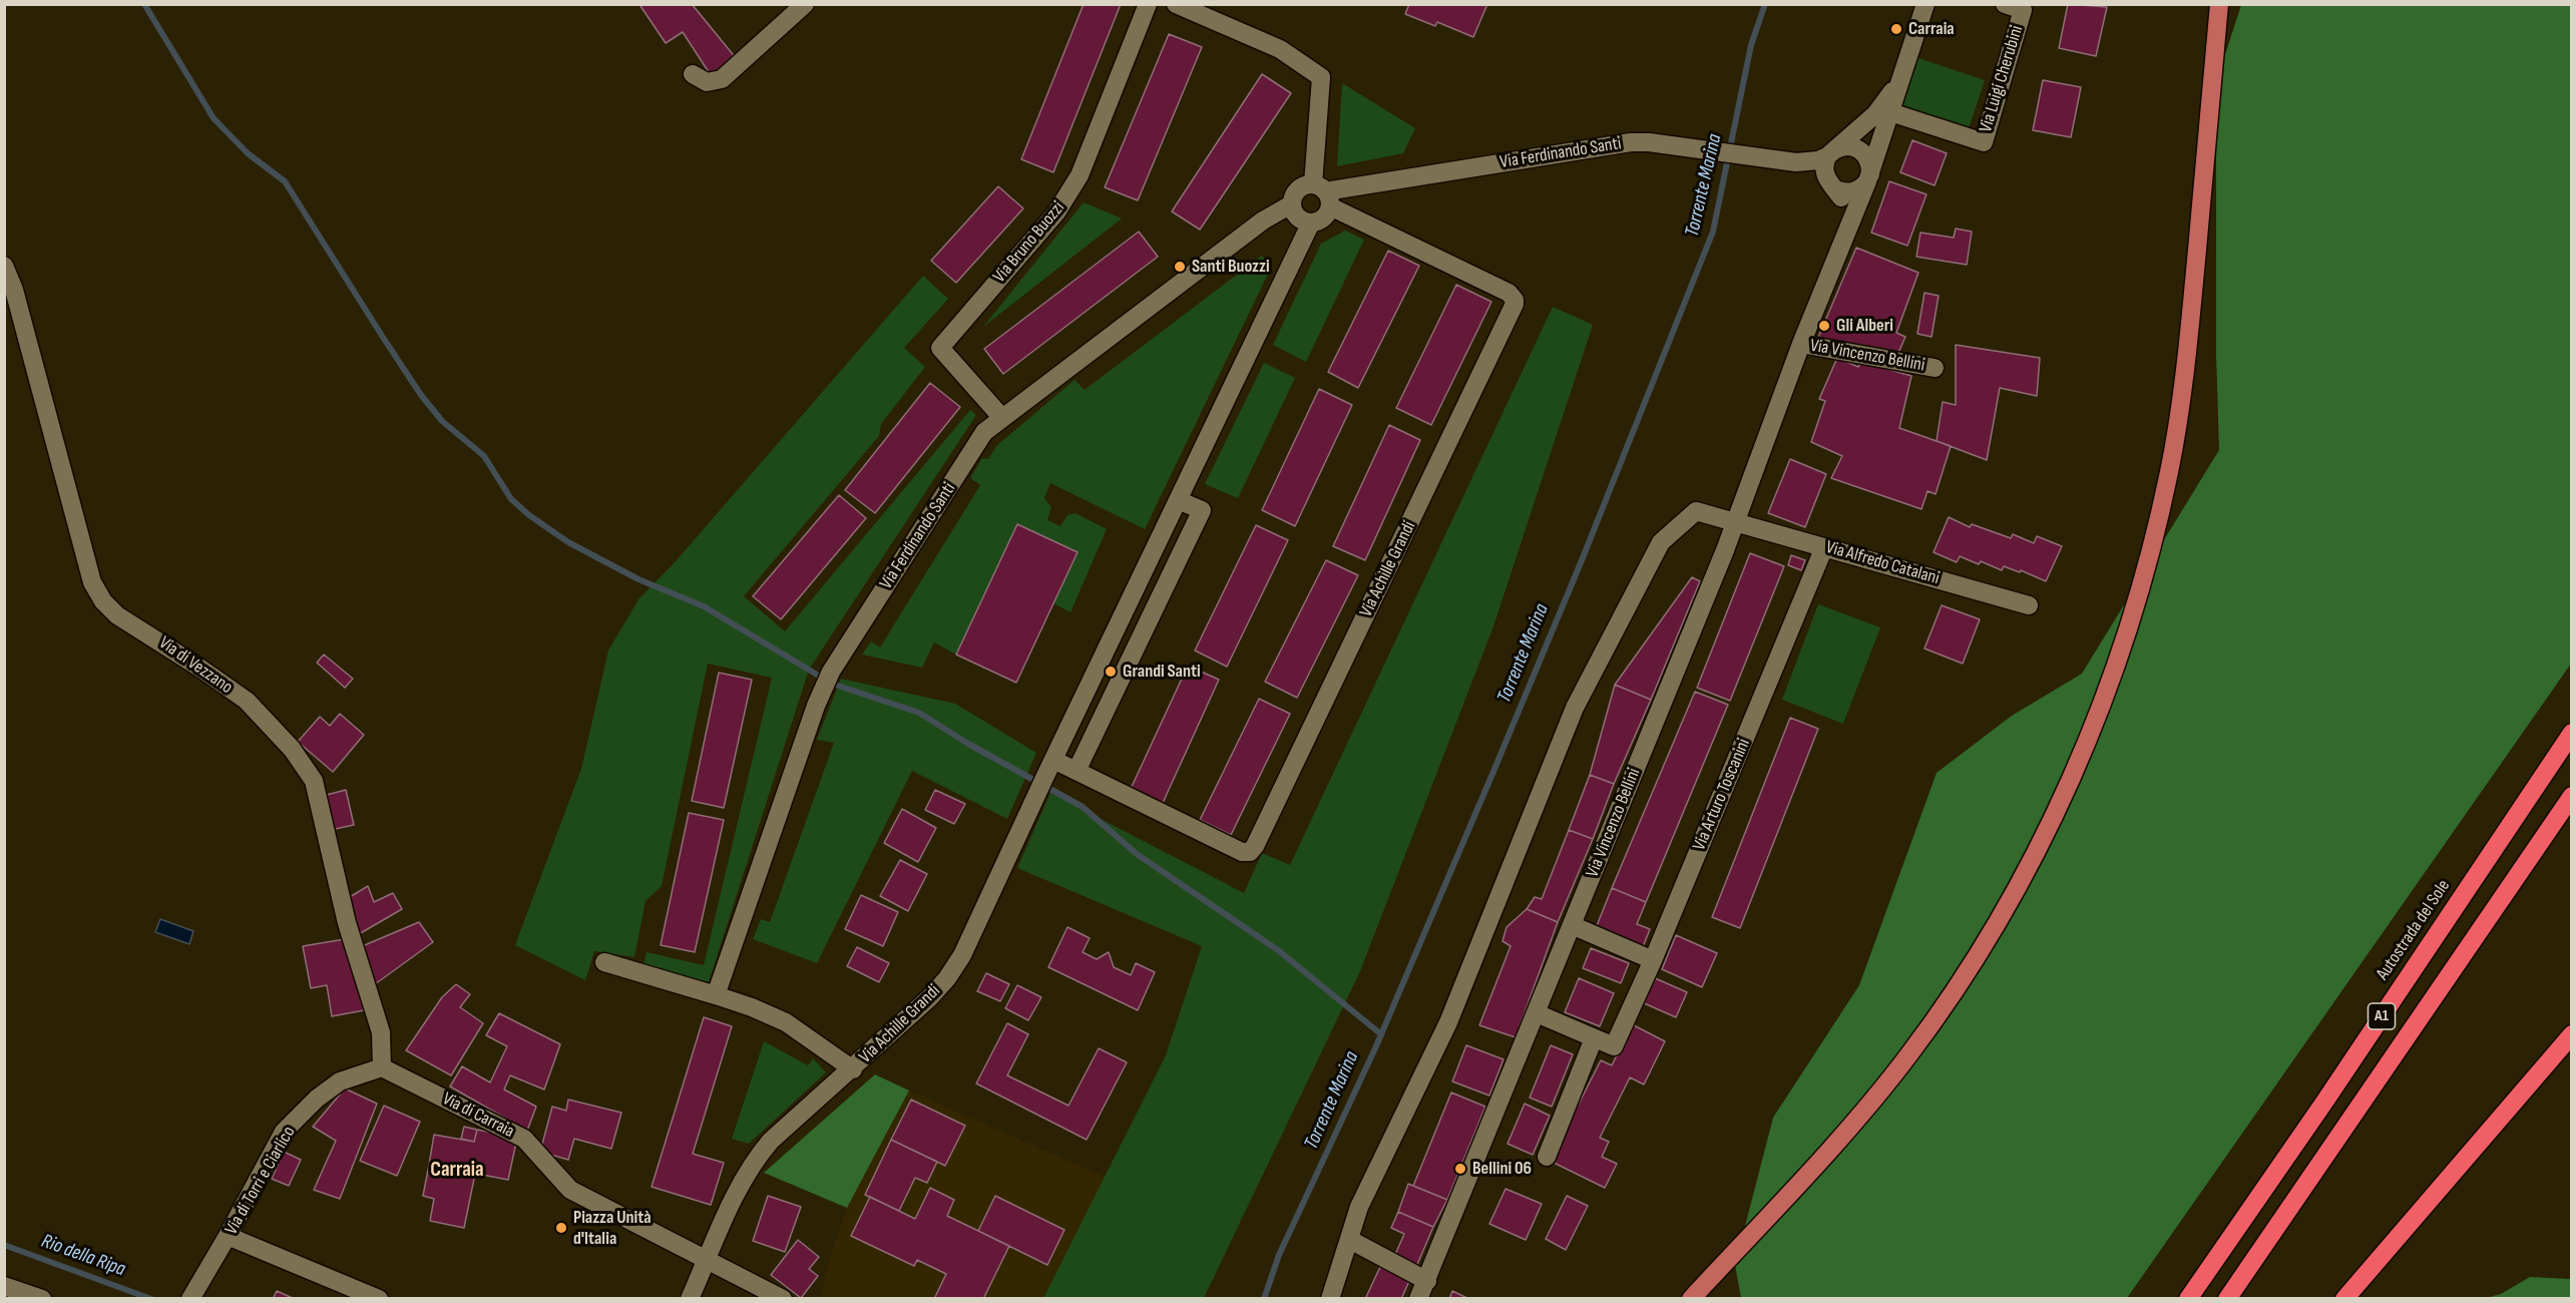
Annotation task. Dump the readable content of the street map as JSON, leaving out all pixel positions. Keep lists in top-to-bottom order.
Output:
{
  "streets": {
    "highway": ["Autostrada del Sole", "A1"],
    "street": [
      "Via Luigi Cherubini",
      "Via Ferdinando Santi",
      "Via Bruno Buozzi",
      "Via Vincenzo Bellini",
      "Via Alfredo Catalani",
      "Via Achille Grandi",
      "Via di Vezzano",
      "Via Arturo Toscanini",
      "Via di Carraia",
      "Via di Torri e Ciarlico"
    ]
  },
  "crossings": [
    ["Via Luigi Cherubini", "Via Vincenzo Bellini"],
    ["Via Ferdinando Santi", "Via Bruno Buozzi"],
    ["Via Ferdinando Santi", "Via Vincenzo Bellini"],
    ["Via Ferdinando Santi", "Via Achille Grandi"],
    ["Via Vincenzo Bellini", "Via Alfredo Catalani"],
    ["Via Alfredo Catalani", "Via Arturo Toscanini"],
    ["Via Achille Grandi", "Via di Carraia"],
    ["Via di Vezzano", "Via di Carraia"],
    ["Via di Vezzano", "Via di Torri e Ciarlico"],
    ["Via di Carraia", "Via di Torri e Ciarlico"]
  ],
  "districts": ["Carraia"],
  "water": ["Torrente Marina", "Rio della Ripa"],
  "places": [
    "Carraia",
    "Santi Buozzi",
    "Gli Alberi",
    "Grandi Santi",
    "Bellini 06",
    "Piazza Unità d'Italia"
  ]
}
